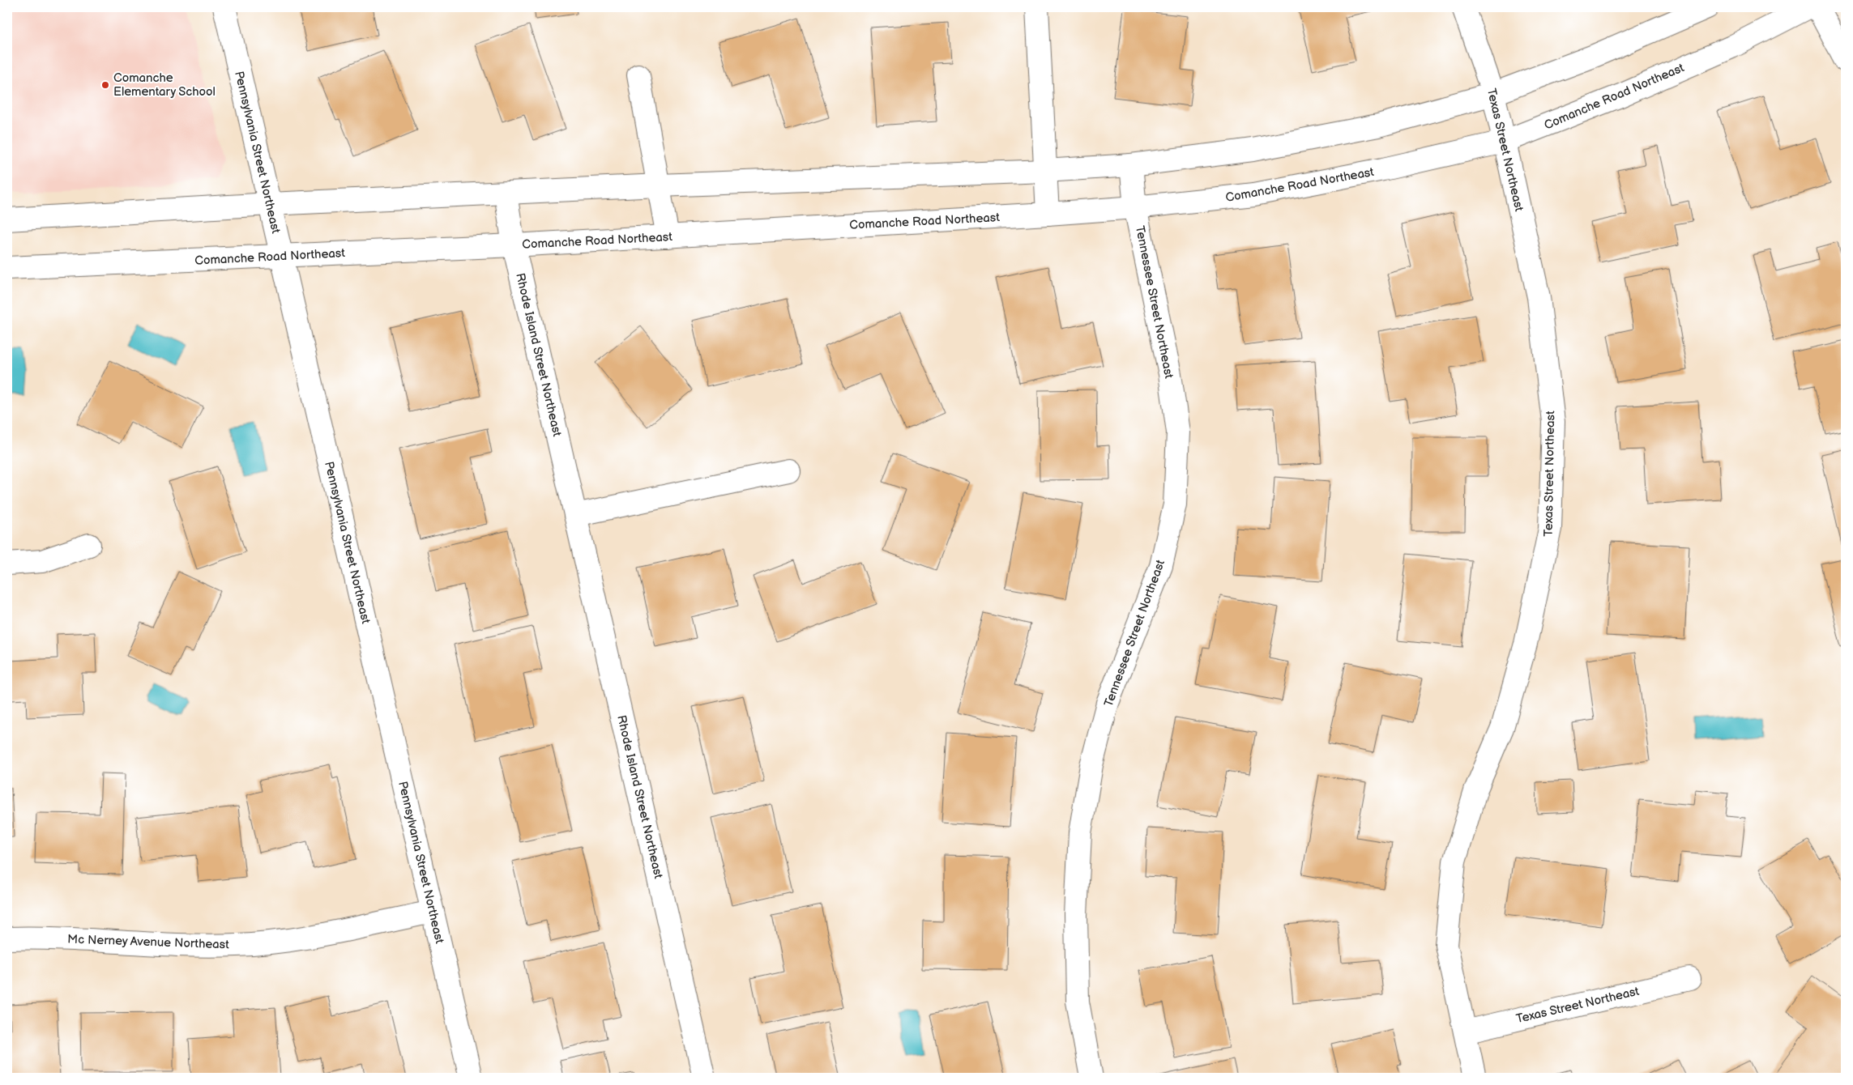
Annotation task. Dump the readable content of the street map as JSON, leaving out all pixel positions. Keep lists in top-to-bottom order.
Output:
{
  "streets": {
    "street": [
      "Comanche Road Northeast",
      "Texas Street Northeast",
      "Pennsylvania Street Northeast",
      "Tennessee Street Northeast",
      "Rhode Island Street Northeast",
      "Mc Nerney Avenue Northeast"
    ]
  },
  "crossings": [
    ["Comanche Road Northeast", "Texas Street Northeast"],
    ["Comanche Road Northeast", "Pennsylvania Street Northeast"],
    ["Comanche Road Northeast", "Tennessee Street Northeast"],
    ["Comanche Road Northeast", "Rhode Island Street Northeast"],
    ["Pennsylvania Street Northeast", "Mc Nerney Avenue Northeast"]
  ],
  "places": ["Comanche Elementary School"]
}
